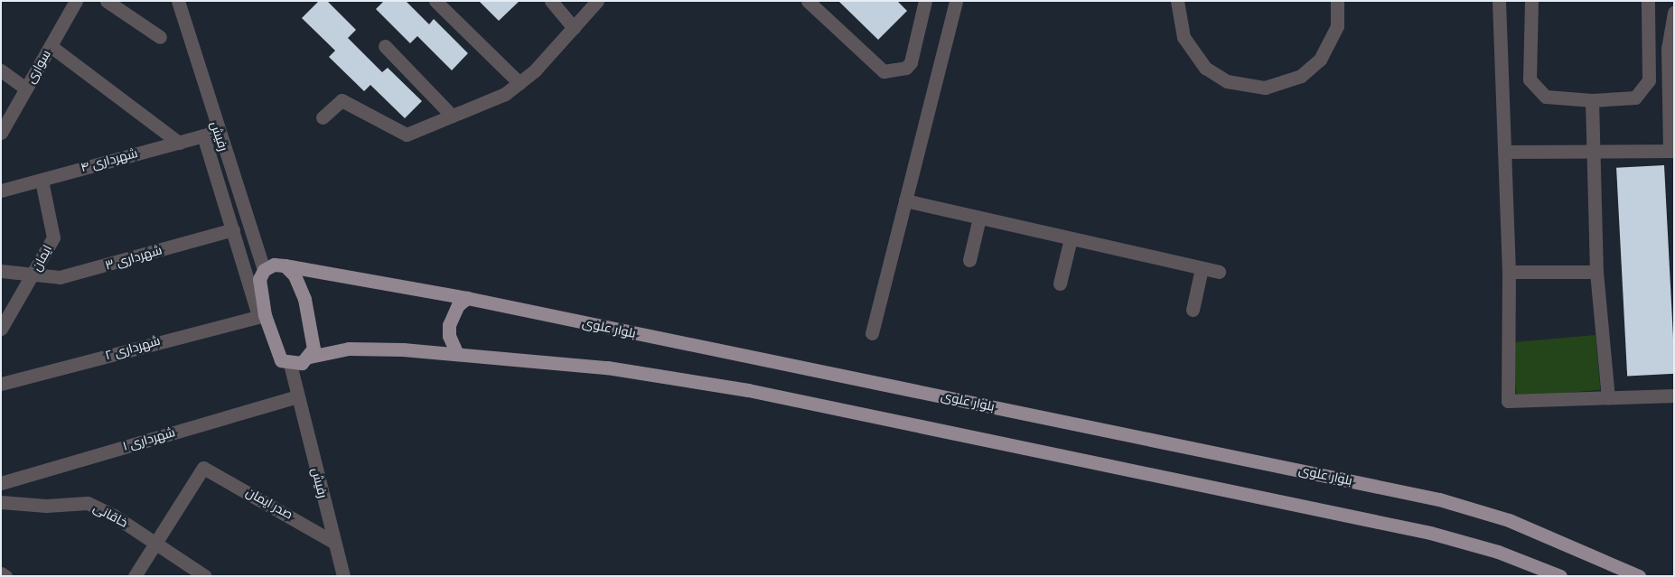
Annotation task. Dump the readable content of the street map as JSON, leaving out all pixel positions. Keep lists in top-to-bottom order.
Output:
{
  "streets": {
    "main road": ["بلوار علوی"],
    "street": [
      "سواری",
      "رفیش",
      "شهرداری ۴",
      "ایمان",
      "شهرداری ۳",
      "شهرداری ۲",
      "شهرداری ۱",
      "صدر ایمان",
      "خاقانی"
    ]
  },
  "crossings": [
    ["رفیش", "شهرداری ۴"],
    ["رفیش", "شهرداری ۱"],
    ["رفیش", "صدر ایمان"],
    ["شهرداری ۴", "ایمان"],
    ["ایمان", "شهرداری ۳"],
    ["صدر ایمان", "خاقانی"]
  ]
}
